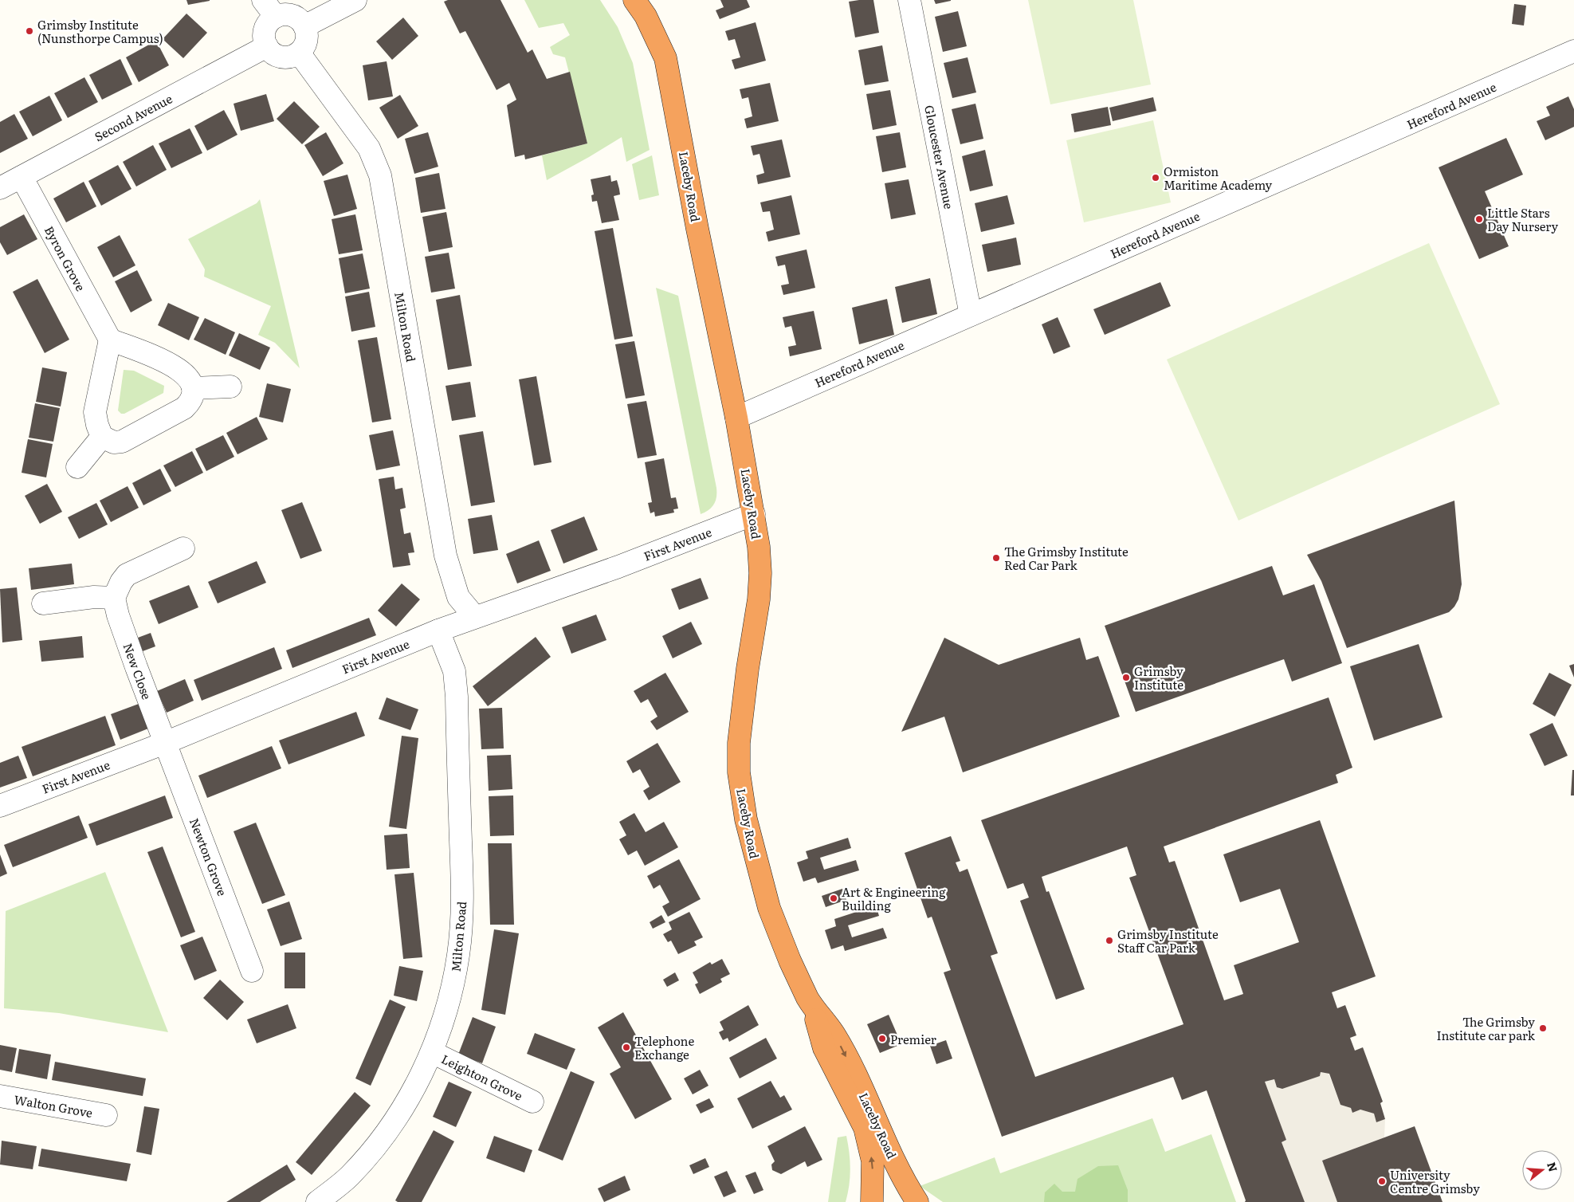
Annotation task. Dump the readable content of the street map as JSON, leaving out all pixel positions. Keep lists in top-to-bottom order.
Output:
{
  "streets": {
    "highway": ["Laceby Road"],
    "street": [
      "Hereford Avenue",
      "Second Avenue",
      "Gloucester Avenue",
      "Byron Grove",
      "Milton Road",
      "First Avenue",
      "New Close",
      "Newton Grove",
      "Leighton Grove",
      "Walton Grove"
    ]
  },
  "crossings": [
    ["Hereford Avenue", "Gloucester Avenue"],
    ["Hereford Avenue", "Laceby Road"],
    ["Second Avenue", "Byron Grove"],
    ["Second Avenue", "Milton Road"],
    ["Laceby Road", "First Avenue"],
    ["Milton Road", "First Avenue"],
    ["Milton Road", "Leighton Grove"],
    ["First Avenue", "New Close"],
    ["First Avenue", "Newton Grove"],
    ["New Close", "Newton Grove"]
  ],
  "places": [
    "Grimsby Institute (Nunsthorpe Campus)",
    "Ormiston Maritime Academy",
    "Little Stars Day Nursery",
    "The Grimsby Institute Red Car Park",
    "Grimsby Institute",
    "Art & Engineering Building",
    "Grimsby Institute Staff Car Park",
    "The Grimsby Institute car park",
    "Premier",
    "Telephone Exchange",
    "University Centre Grimsby"
  ],
  "north": "right"
}
